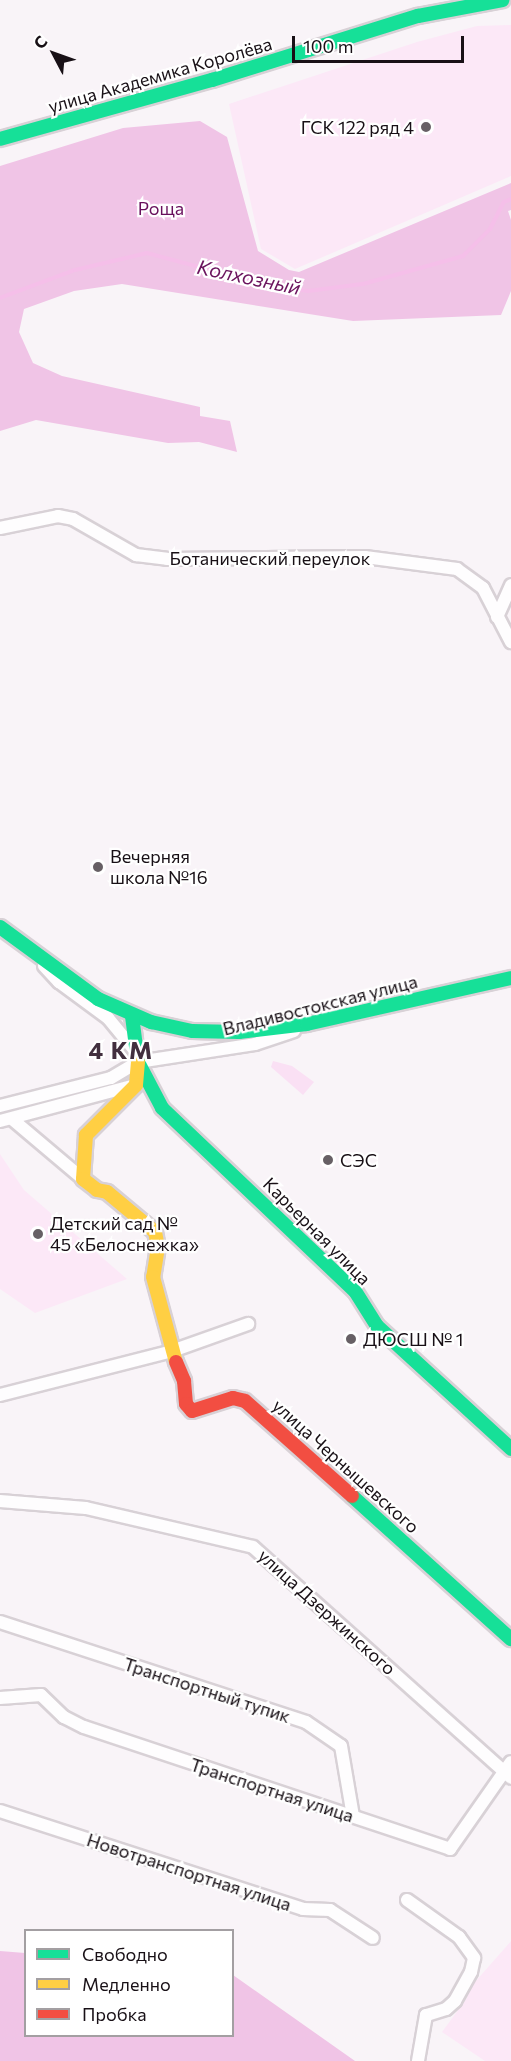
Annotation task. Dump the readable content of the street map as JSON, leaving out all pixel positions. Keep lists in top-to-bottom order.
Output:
{
  "streets": {
    "street": [
      "улица Академика Королёва",
      "Ботанический переулок",
      "Владивостокская улица",
      "Карьерная улица",
      "улица Чернышевского",
      "улица Дзержинского",
      "Транспортный тупик",
      "Транспортная улица",
      "Новотранспортная улица"
    ]
  },
  "crossings": [
    ["Владивостокская улица", "Карьерная улица"],
    ["улица Дзержинского", "Транспортная улица"],
    ["Транспортный тупик", "Транспортная улица"]
  ],
  "districts": ["4 КМ"],
  "water": ["Колхозный"],
  "parks": ["Роща"],
  "places": [
    "ГСК 122 ряд 4",
    "Вечерняя школа №16",
    "СЭС",
    "Детский сад № 45 «Белоснежка»",
    "ДЮСШ № 1"
  ],
  "legend": ["Свободно", "Медленно", "Пробка"],
  "scale_bar": "100 m",
  "north": "top left"
}
